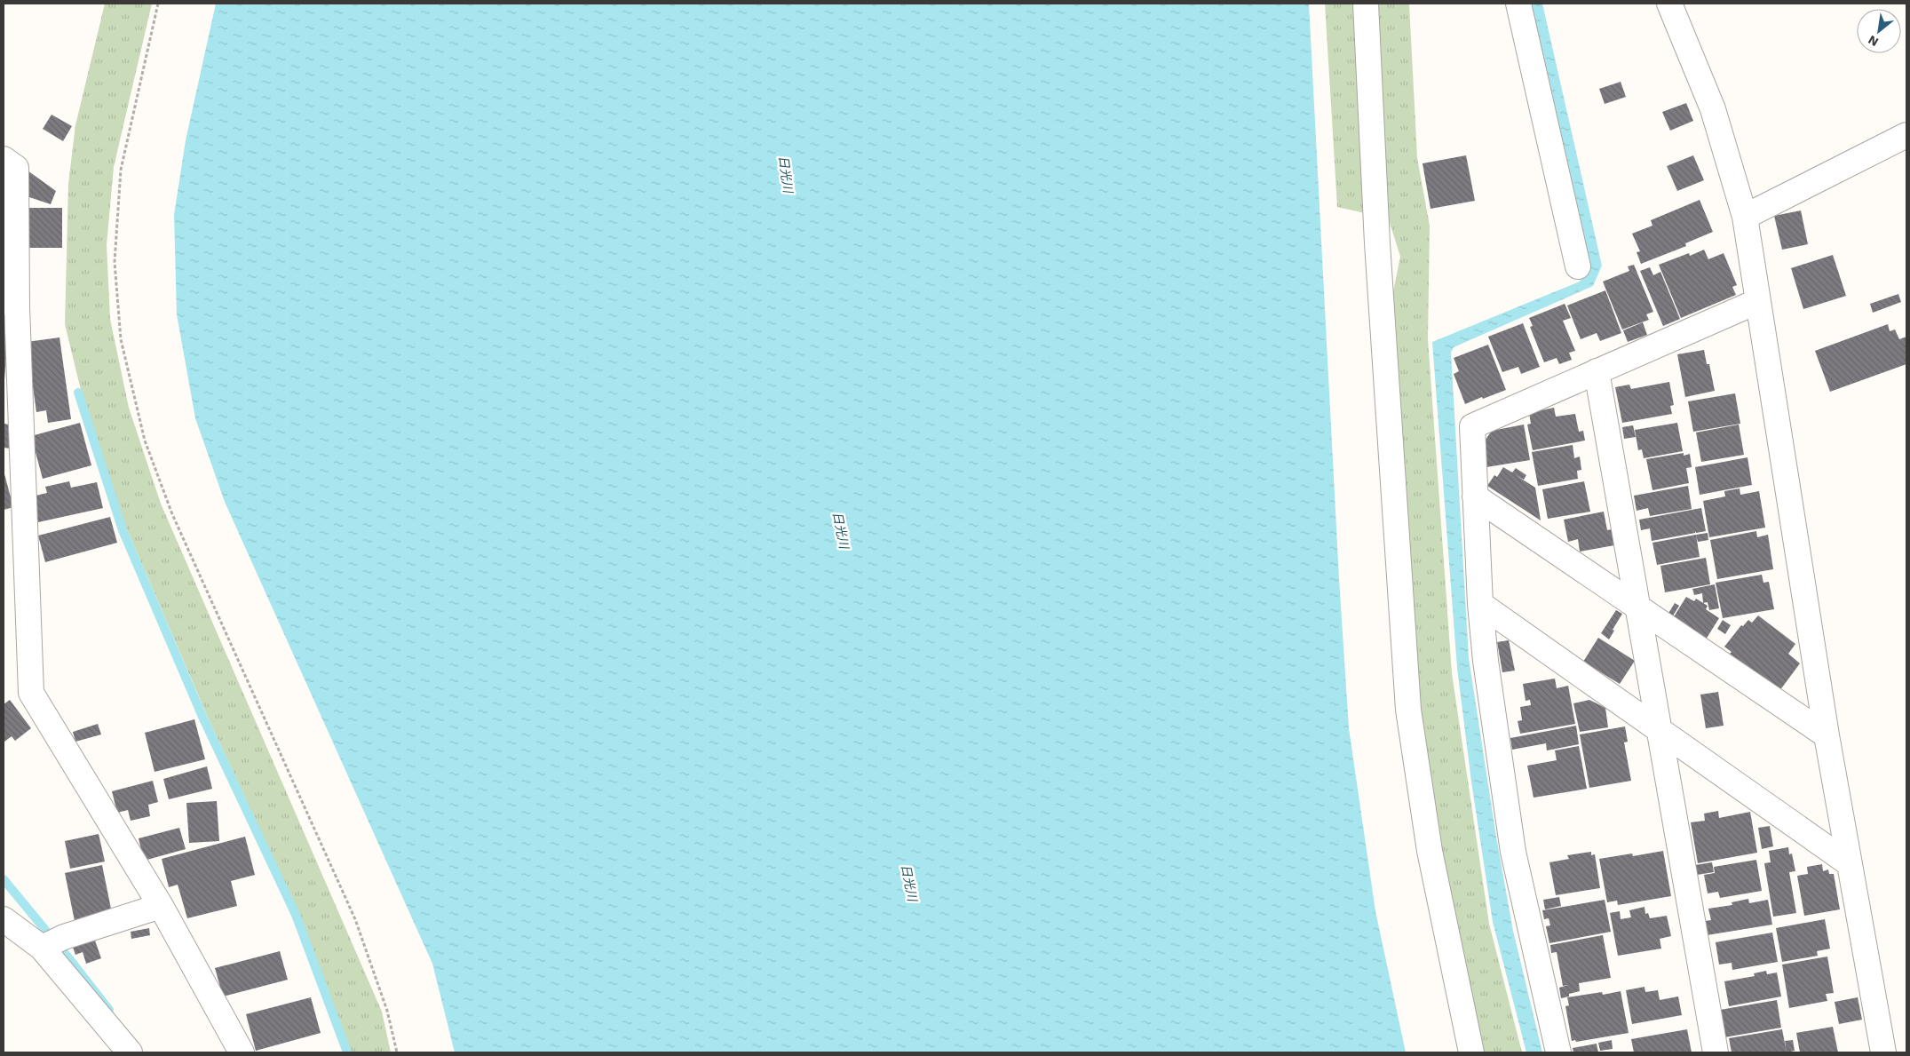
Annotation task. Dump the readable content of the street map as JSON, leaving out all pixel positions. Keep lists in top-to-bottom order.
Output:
{
  "water": ["日光川"],
  "north": "bottom left"
}
